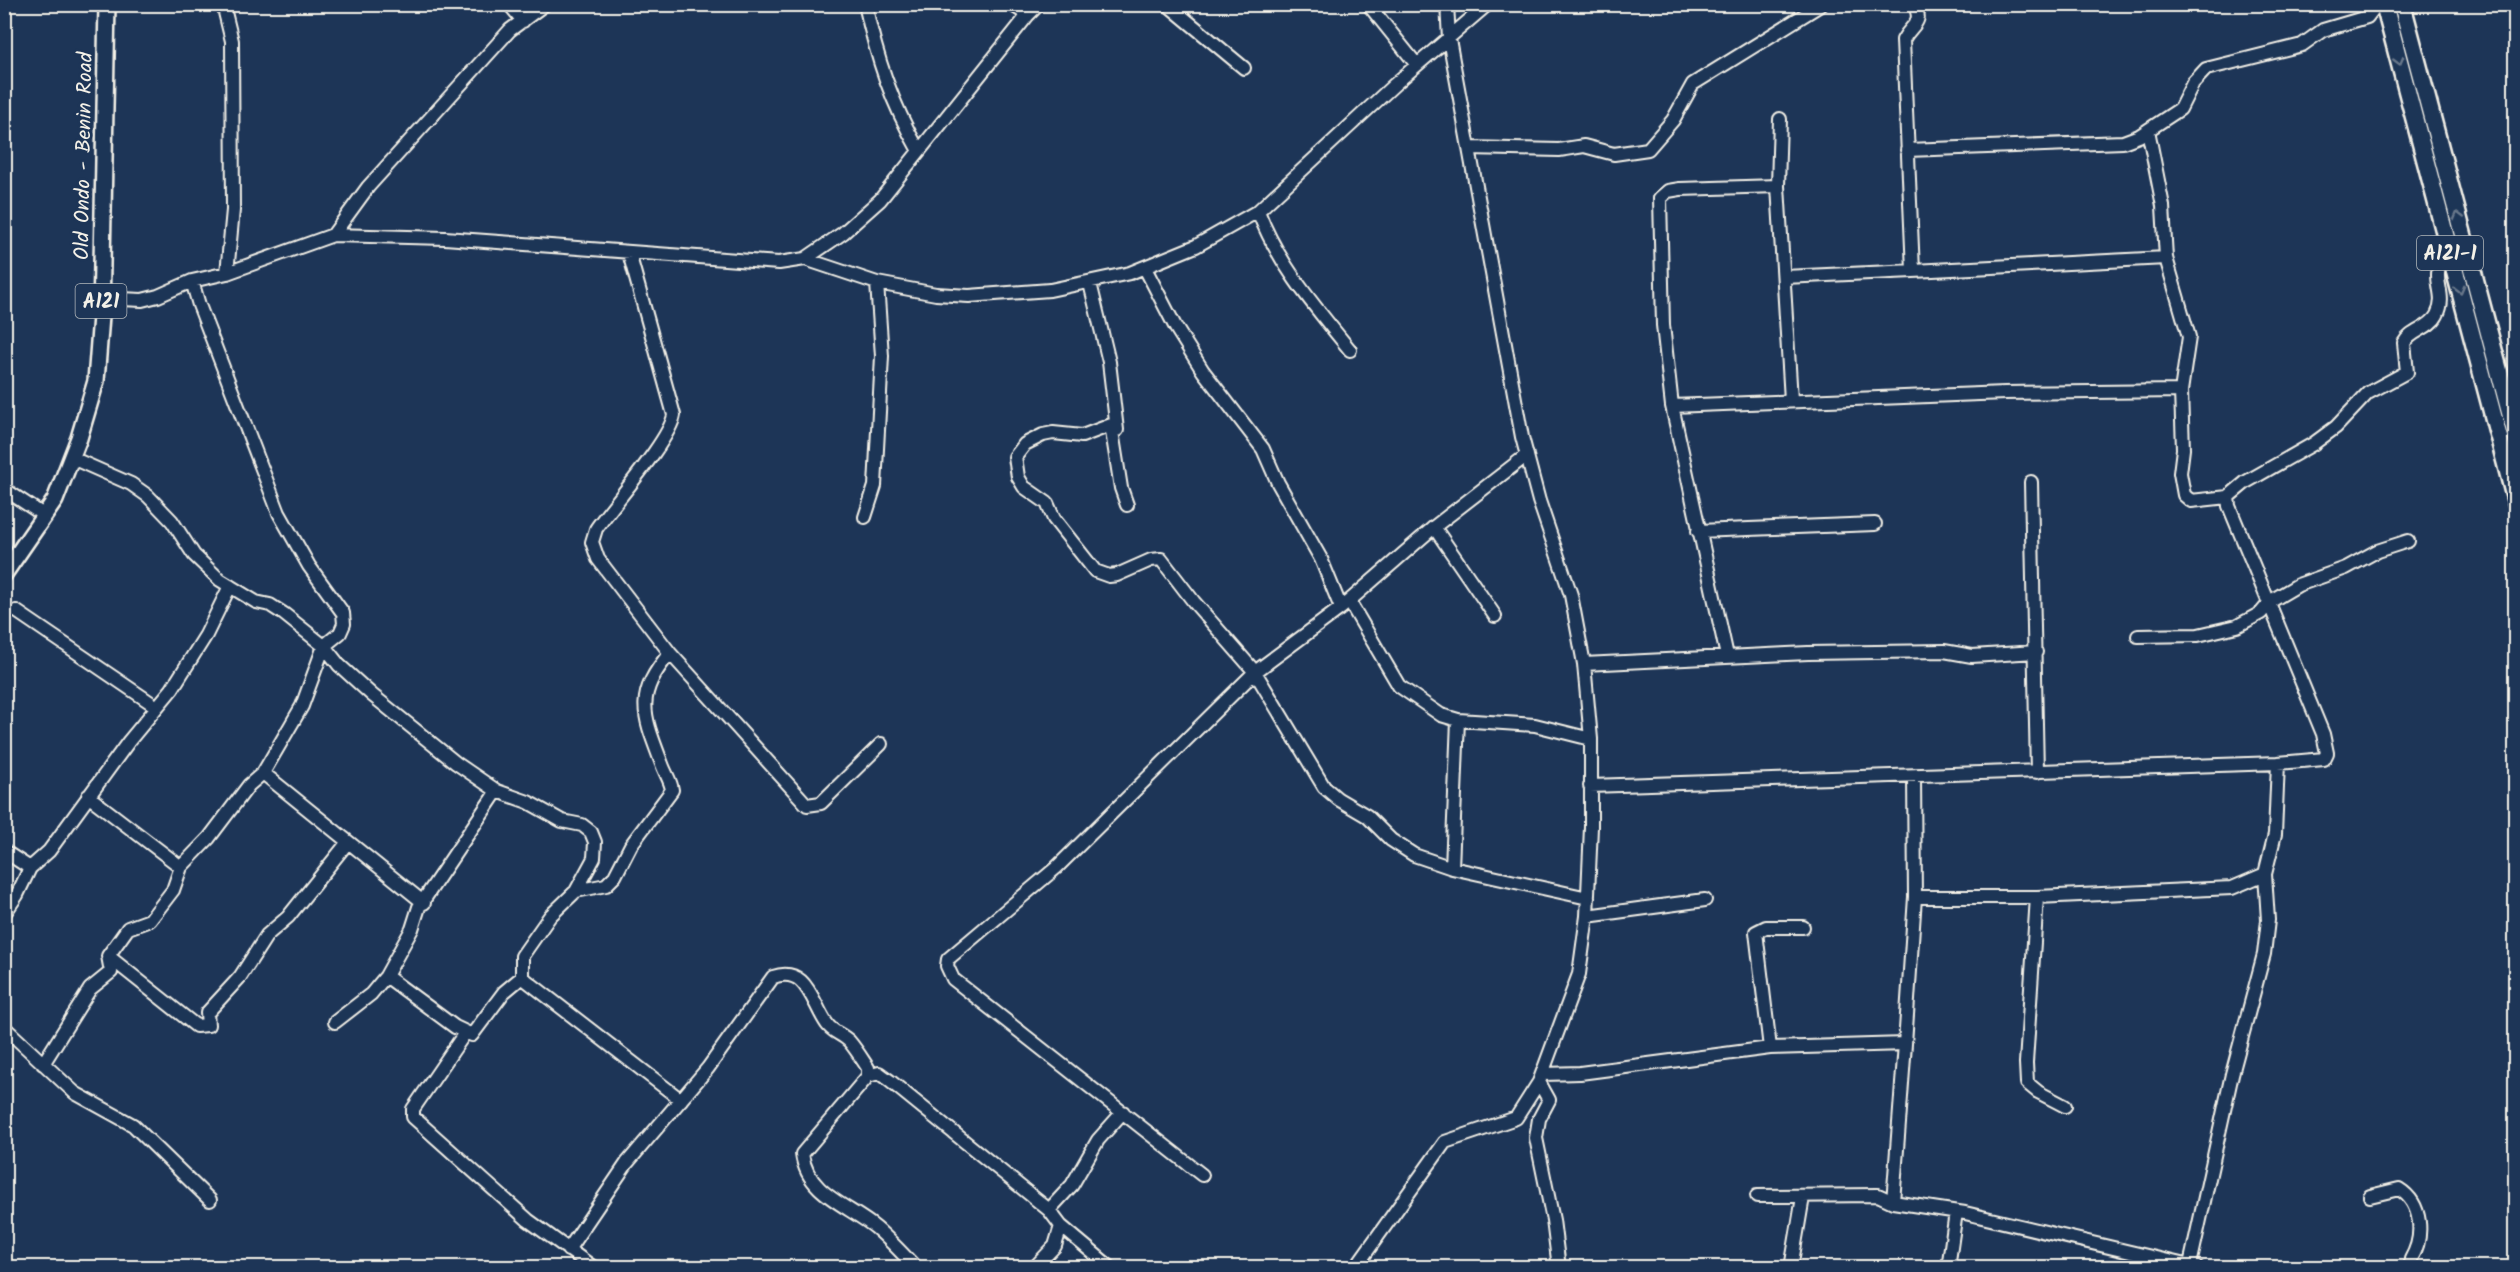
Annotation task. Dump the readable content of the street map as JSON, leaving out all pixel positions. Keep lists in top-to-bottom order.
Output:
{
  "streets": {
    "highway": ["A121-1"],
    "main road": ["Old Ondo - Benin Road", "A121"]
  }
}
